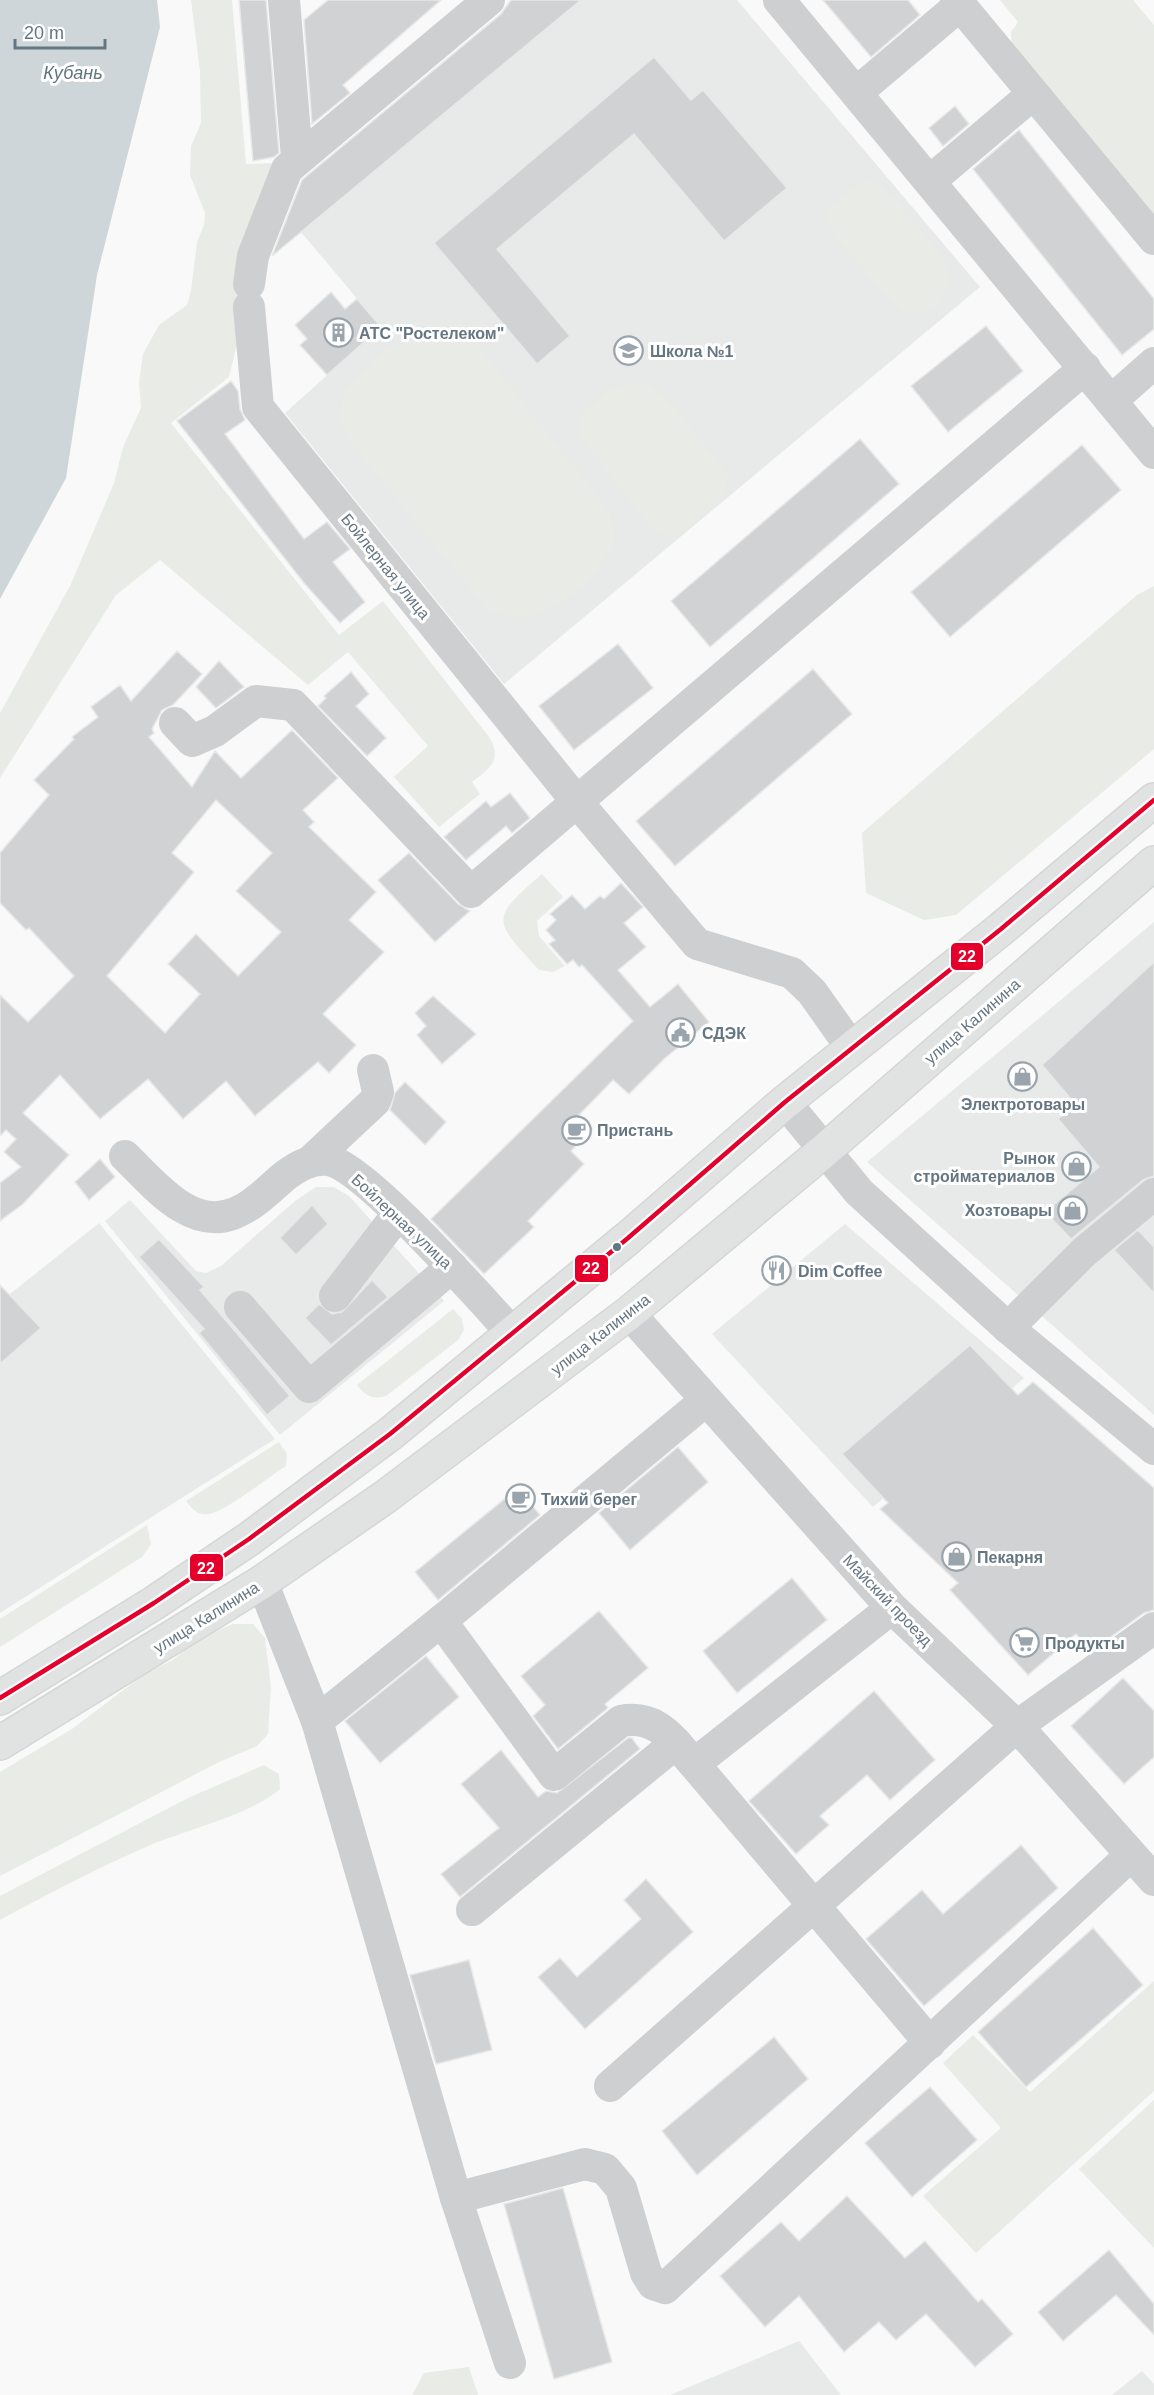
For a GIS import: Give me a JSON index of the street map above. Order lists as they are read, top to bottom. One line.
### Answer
{"streets":{"highway":["улица Калинина"],"street":["Бойлерная улица","Майский проезд"]},"crossings":[["улица Калинина","Майский проезд"]],"water":["Кубань"],"places":{"building":["АТС \"Ростелеком\""],"school or university":["Школа №1"],"public building":["СДЭК"],"shop":["Электротовары","Рынок стройматериалов","Хозтовары","Пекарня"],"cafe":["Пристань","Тихий берег"],"restaurant":["Dim Coffee"],"supermarket":["Продукты"]},"lines":["transit line 22"],"scale_bar":"20 m"}
